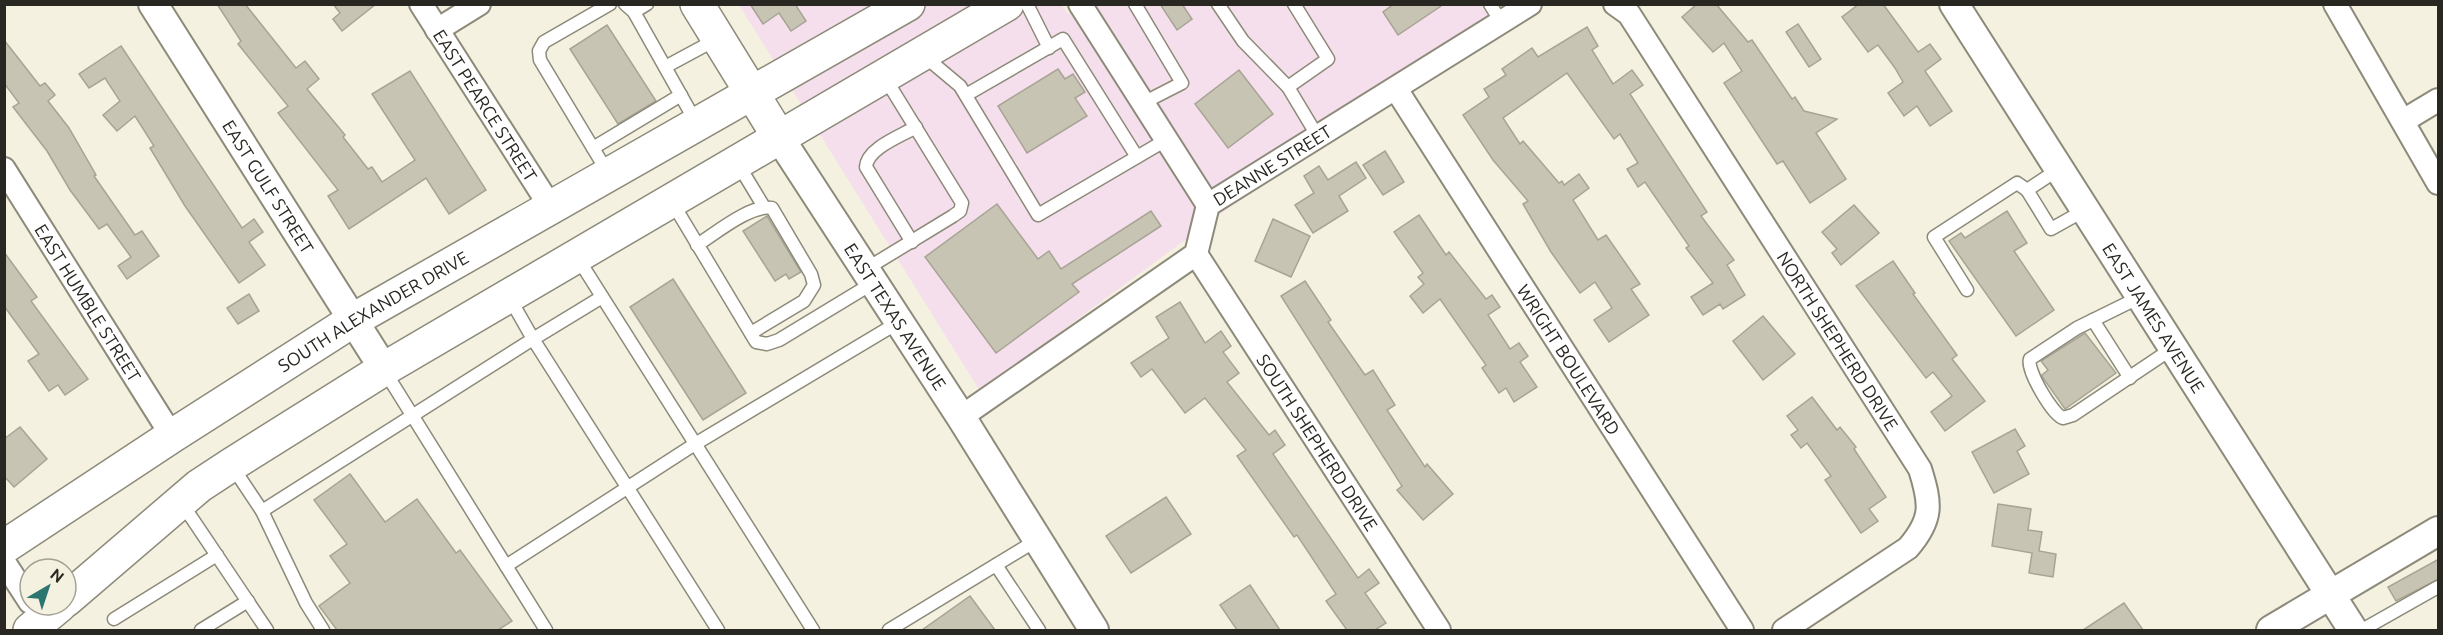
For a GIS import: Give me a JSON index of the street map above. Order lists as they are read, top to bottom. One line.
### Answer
{"streets":{"main road":["SOUTH ALEXANDER DRIVE","EAST TEXAS AVENUE"],"street":["EAST PEARCE STREET","DEANNE STREET","EAST GULF STREET","EAST HUMBLE STREET","EAST JAMES AVENUE","NORTH SHEPHERD DRIVE","WRIGHT BOULEVARD","SOUTH SHEPHERD DRIVE"]},"crossings":[["EAST PEARCE STREET","SOUTH ALEXANDER DRIVE"],["DEANNE STREET","WRIGHT BOULEVARD"],["DEANNE STREET","SOUTH SHEPHERD DRIVE"],["EAST GULF STREET","SOUTH ALEXANDER DRIVE"],["EAST HUMBLE STREET","SOUTH ALEXANDER DRIVE"],["SOUTH ALEXANDER DRIVE","EAST TEXAS AVENUE"]],"north":"top right"}
